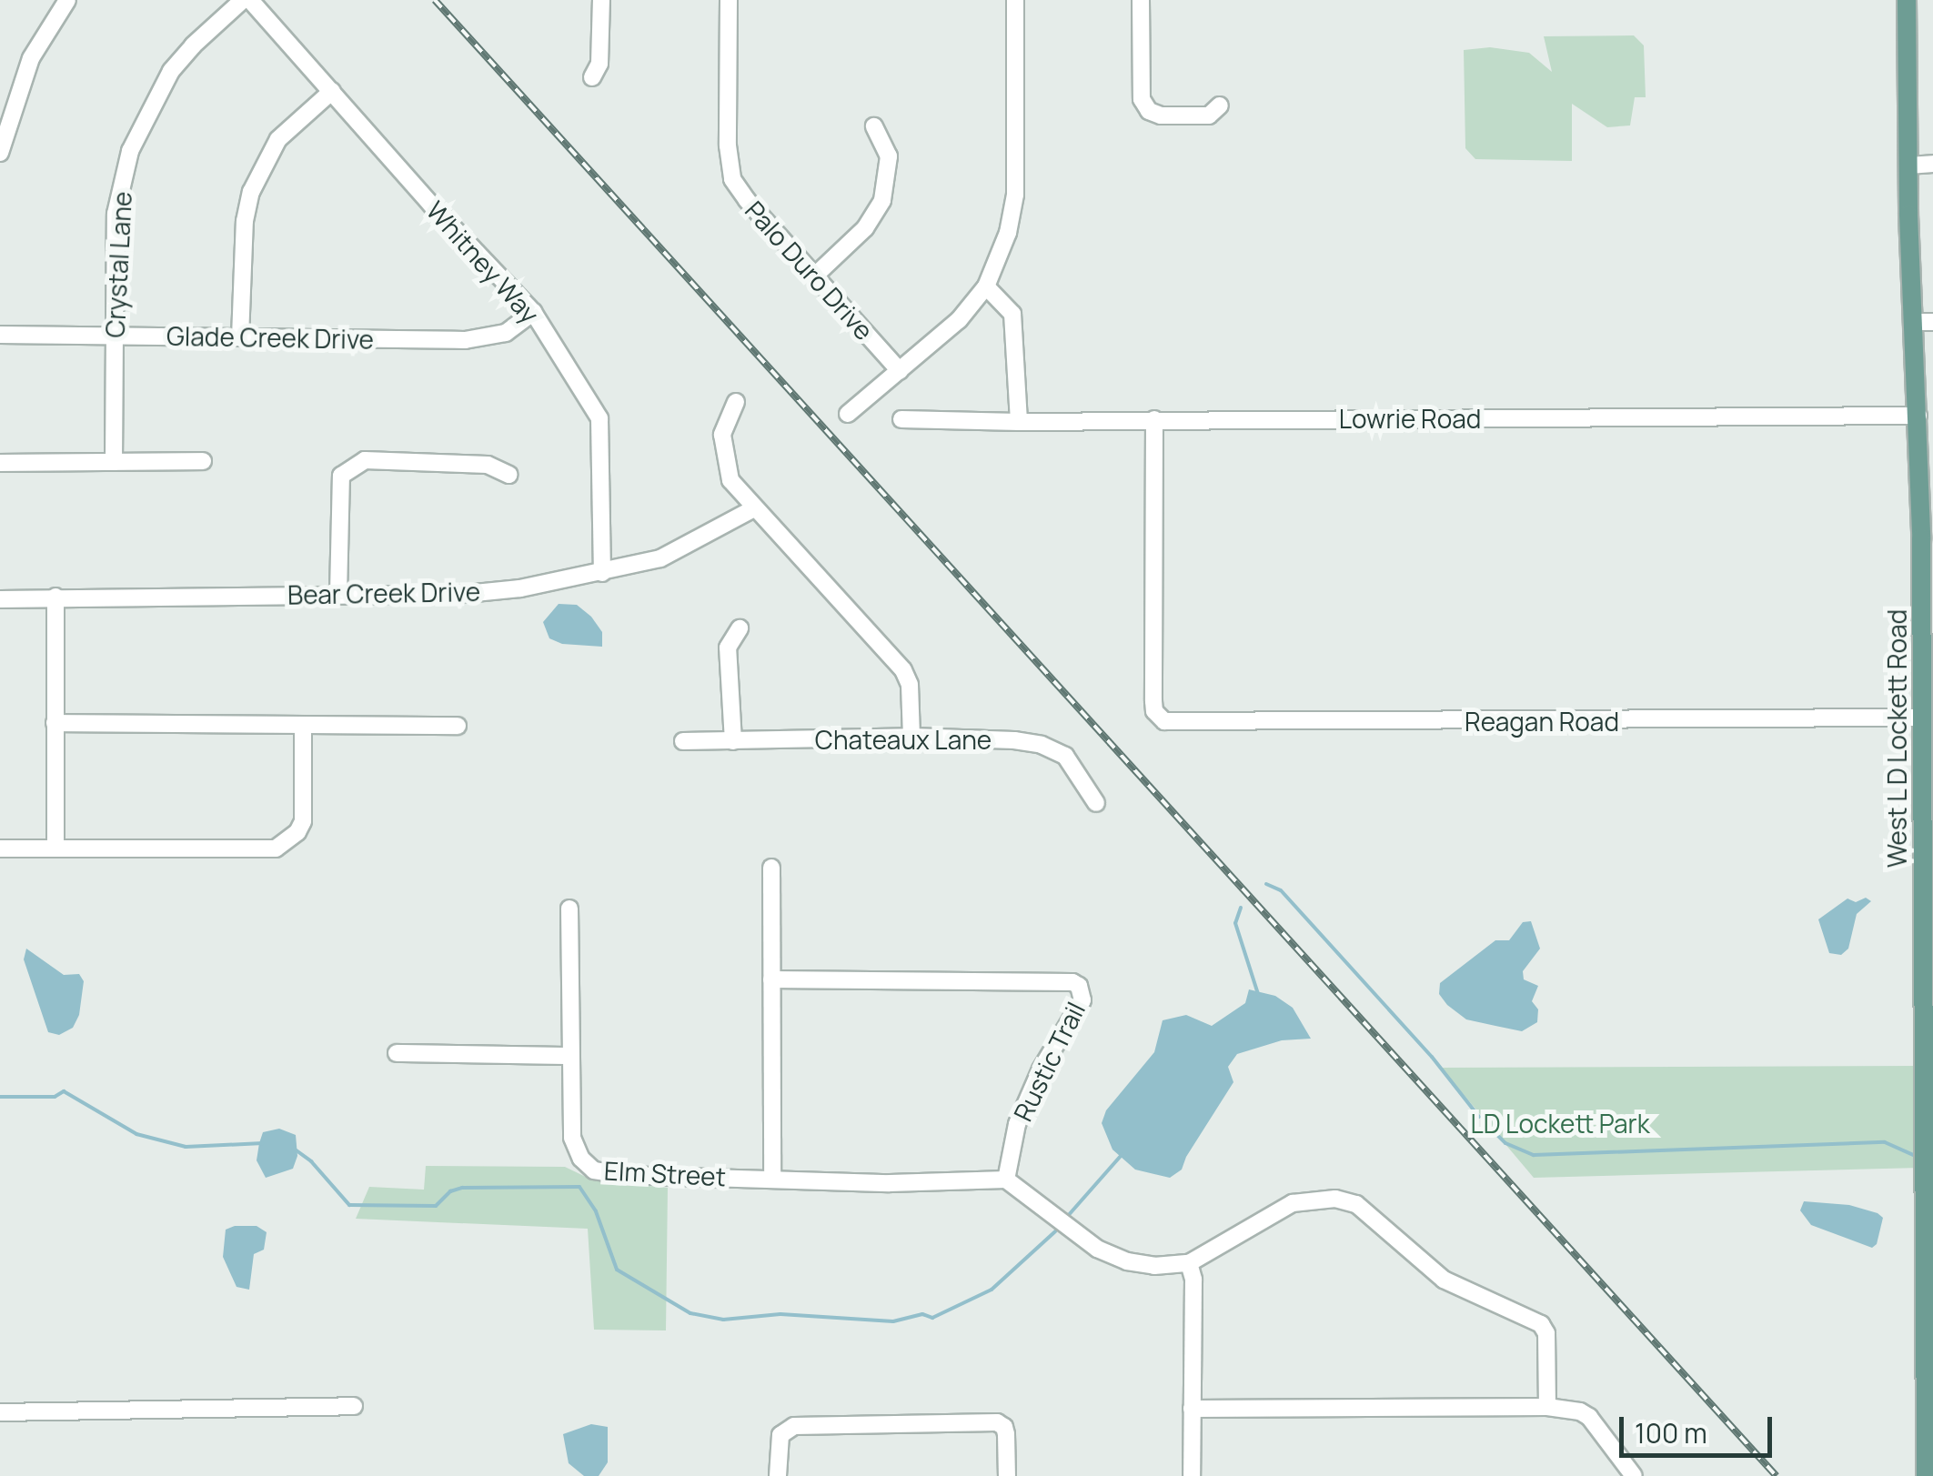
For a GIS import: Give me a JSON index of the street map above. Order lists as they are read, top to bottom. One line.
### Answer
{"streets":{"main road":["West L D Lockett Road"],"street":["Whitney Way","Crystal Lane","Palo Duro Drive","Glade Creek Drive","Lowrie Road","Bear Creek Drive","Reagan Road","Chateaux Lane","Rustic Trail","Elm Street"]},"crossings":[["Whitney Way","Glade Creek Drive"],["Whitney Way","Bear Creek Drive"],["Crystal Lane","Glade Creek Drive"],["Lowrie Road","Reagan Road"],["Lowrie Road","West L D Lockett Road"],["Reagan Road","West L D Lockett Road"],["Rustic Trail","Elm Street"]],"parks":["LD Lockett Park"],"scale_bar":"100 m"}
